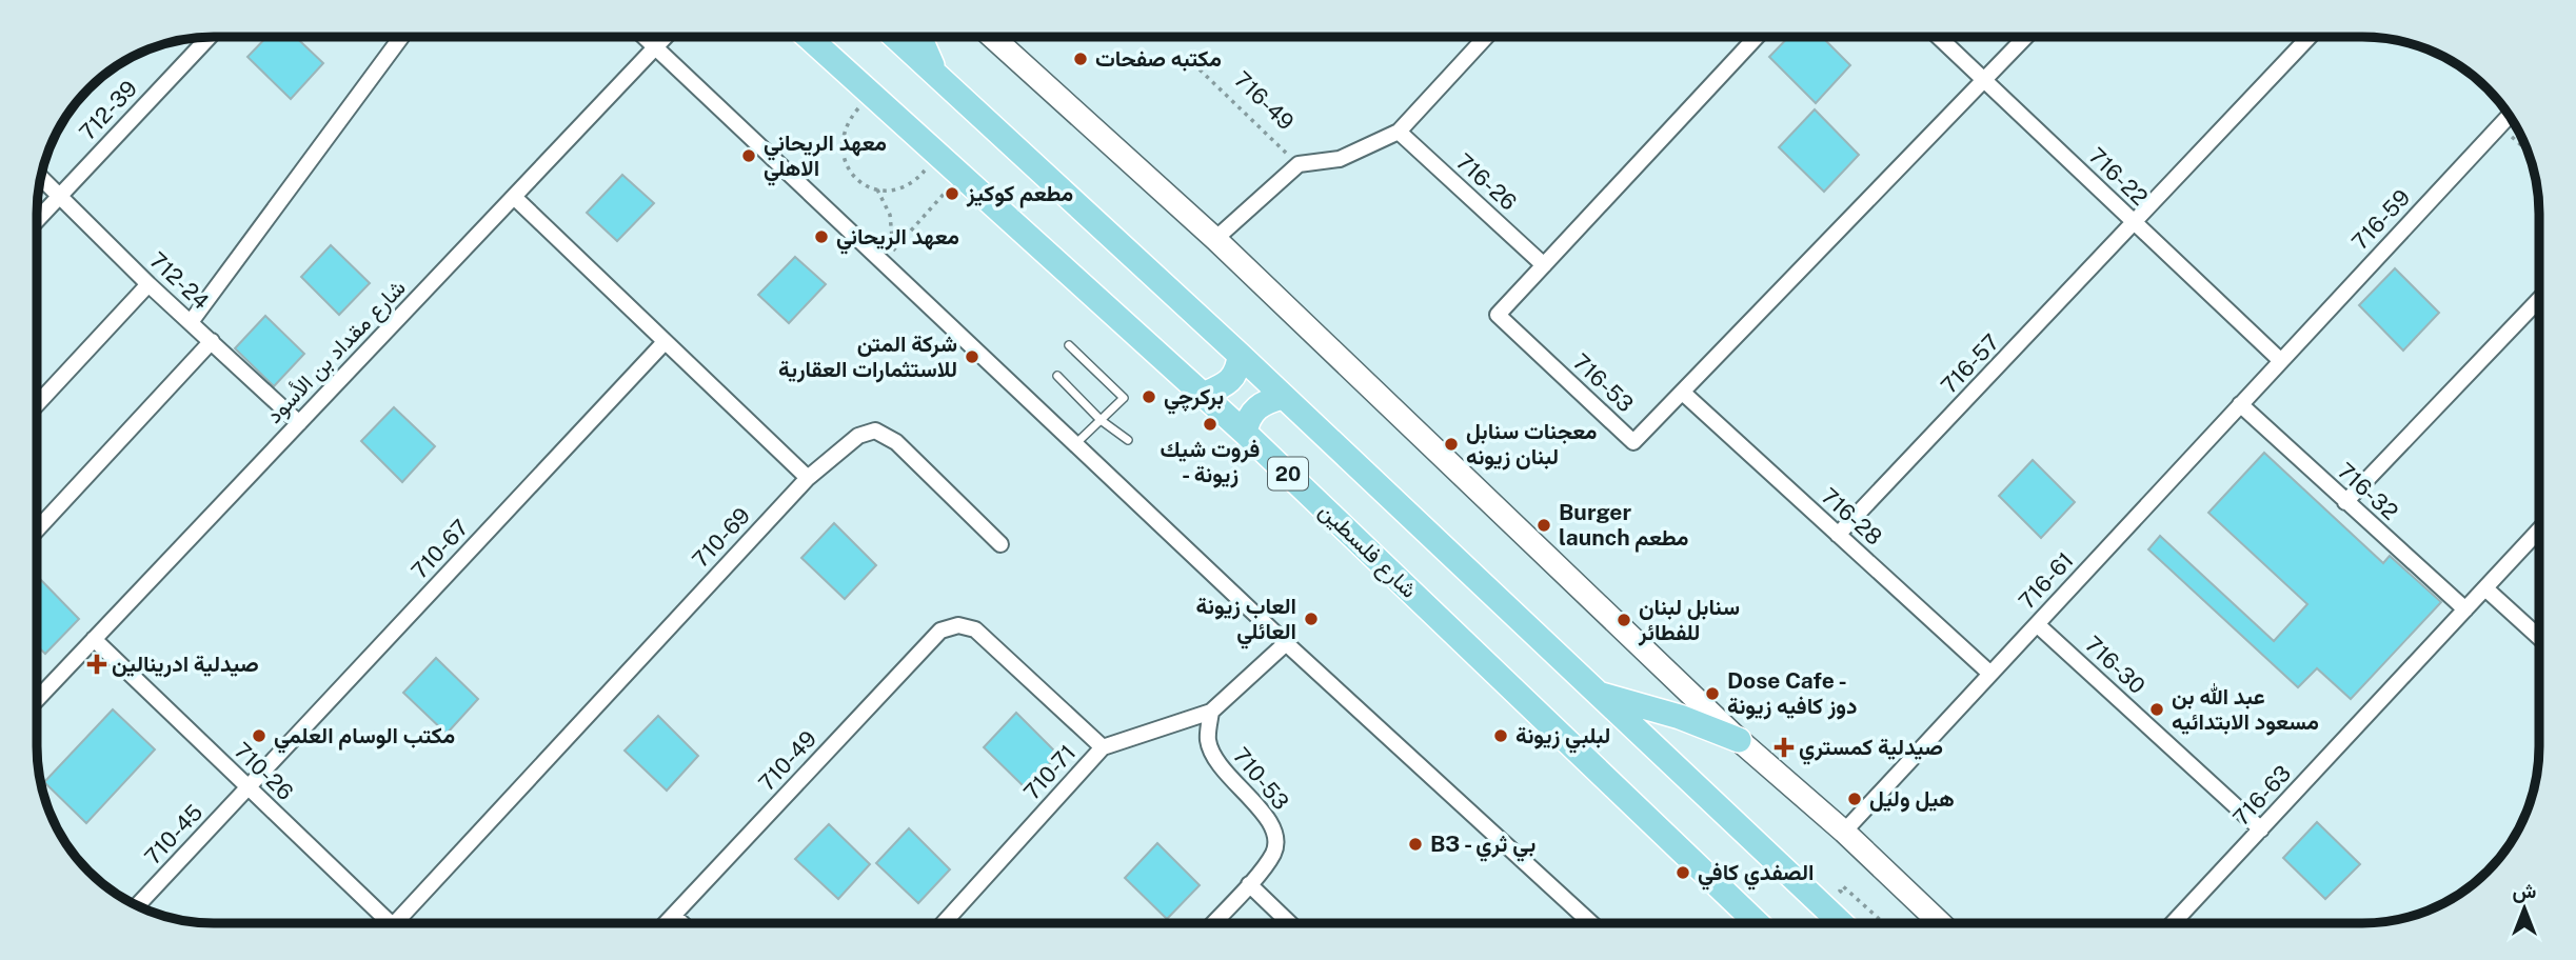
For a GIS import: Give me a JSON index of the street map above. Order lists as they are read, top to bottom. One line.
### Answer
{"streets":{"main road":["20","شارع فلسطين"],"street":["712-39","716-22","716-26","716-59","712-24","شارع مقداد بن الأسود","716-57","716-53","716-32","716-28","710-69","710-67","716-61","716-30","710-49","710-26","710-71","710-53","716-63","710-45"],"path":["716-49"]},"crossings":[["712-39","712-24"],["716-22","716-59"],["716-22","716-57"],["716-22","716-53"],["716-22","716-61"],["716-26","716-53"],["716-59","716-61"],["712-24","شارع مقداد بن الأسود"],["شارع مقداد بن الأسود","710-26"],["716-57","716-28"],["716-53","716-28"],["716-32","716-61"],["716-32","716-63"],["716-28","716-61"],["710-67","710-26"],["710-67","710-45"],["716-61","716-30"],["716-30","716-63"],["710-49","710-71"],["710-26","710-45"]],"places":{"other":["مكتبه صفحات","معهد الريحاني الاهلي","مطعم كوكيز","معهد الريحاني","شركة المتن للاستثمارات العقارية","بركرچي","فروت شيك - زيونة","معجنات سنابل لبنان زيونه","Burger launch مطعم","العاب زيونة العائلي","سنابل لبنان للفطائر","Dose Cafe - دوز كافيه زيونة","عبد الله بن مسعود الابتدائيه","مكتب الوسام العلمي","لبلبي زيونة","هيل وليل","B3 - بي ثري","الصفدي كافي"],"health":["صيدلية ادرينالين","صيدلية كمستري"]},"north":"top"}
